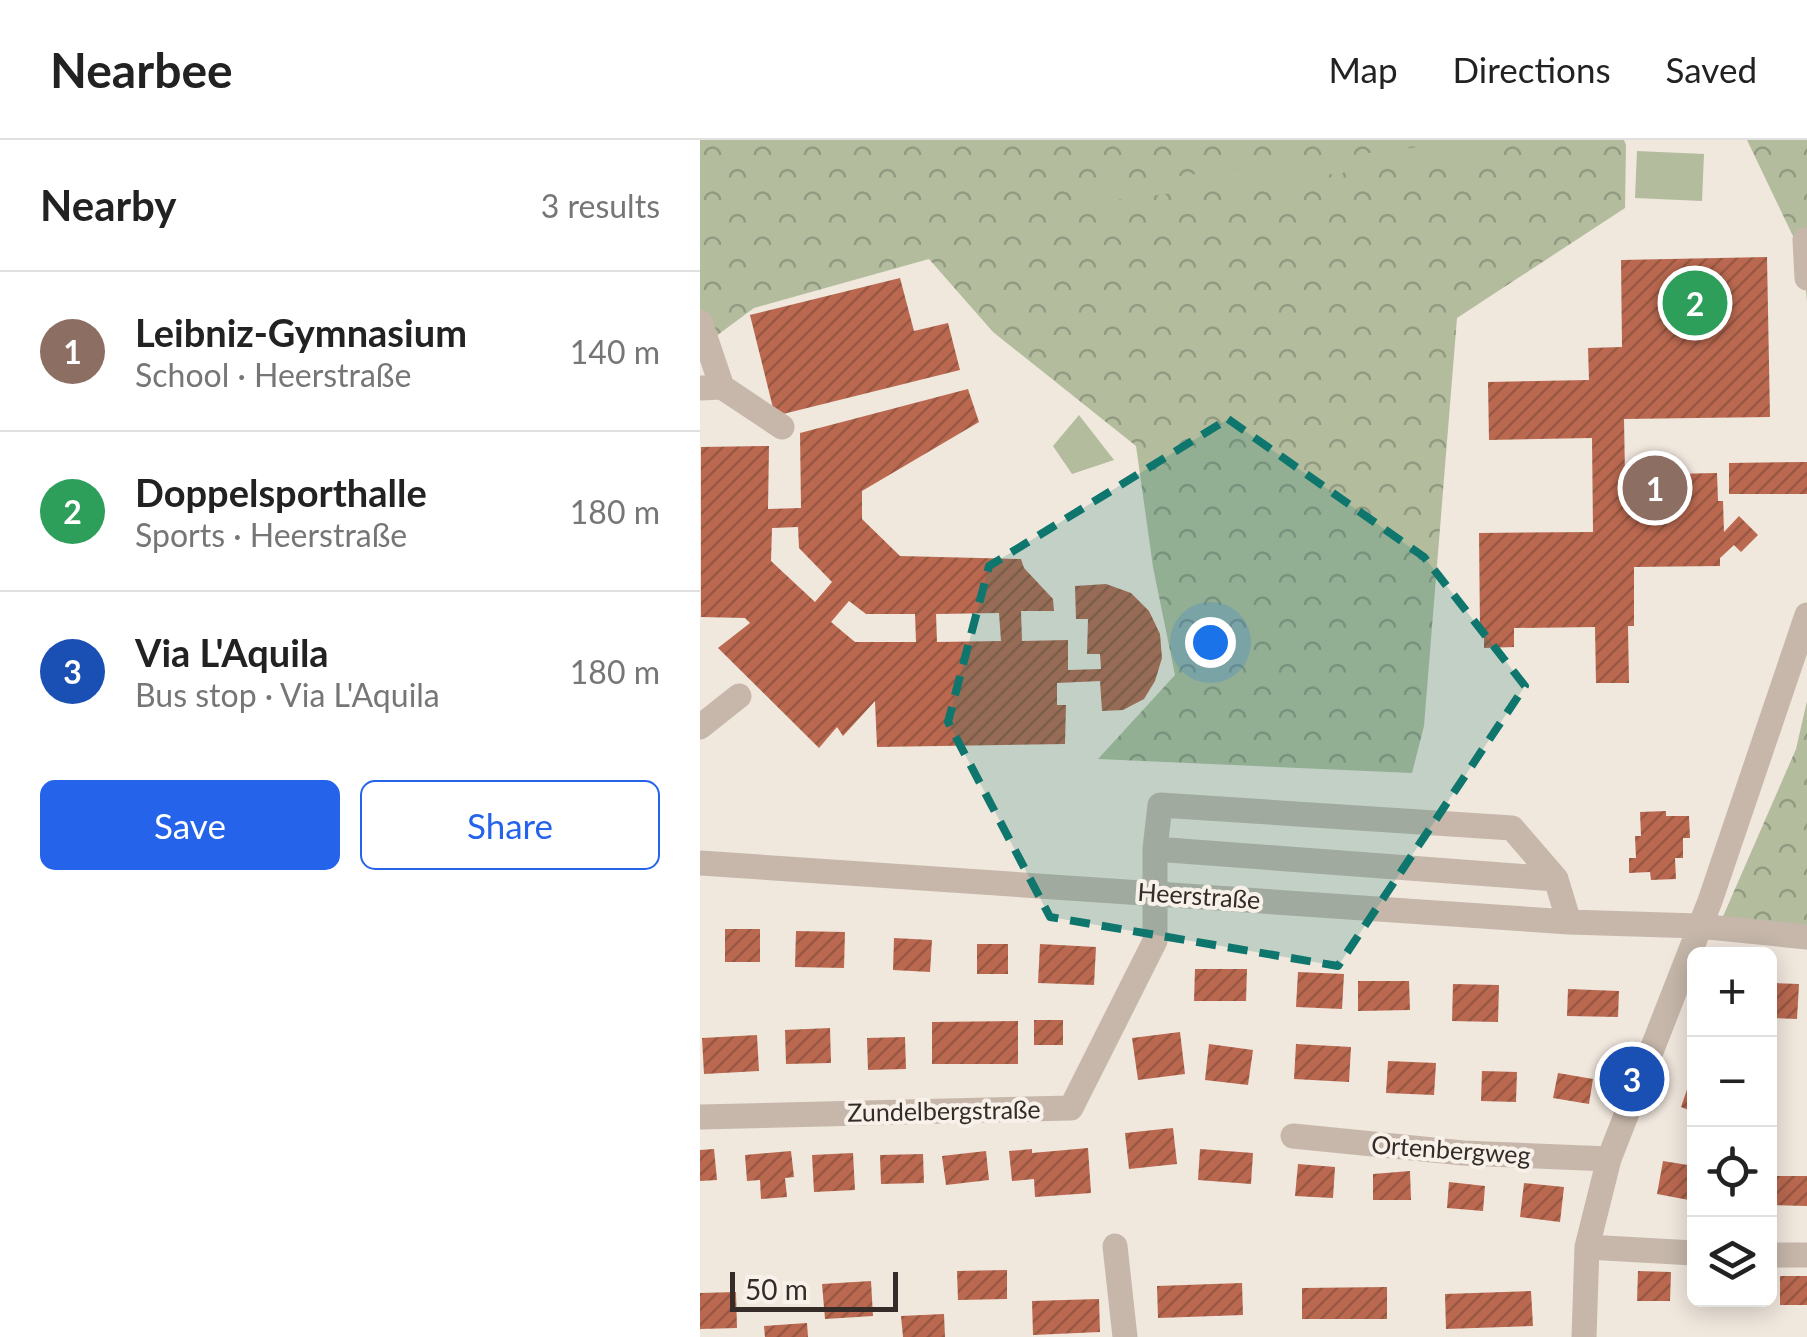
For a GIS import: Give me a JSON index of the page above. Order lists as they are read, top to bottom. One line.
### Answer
{"streets":{"street":["Heerstraße","Zundelbergstraße","Ortenbergweg"]},"crossings":[["Heerstraße","Zundelbergstraße"]],"scale_bar":"50 m","page":{"header":"Nearbee","nav":["Map","Directions","Saved"],"heading":["Nearby","3 results"],"pins":["2","1","3"],"list":[{"mark":"1","name":"Leibniz-Gymnasium","note":"School · Heerstraße","value":"140 m"},{"mark":"2","name":"Doppelsporthalle","note":"Sports · Heerstraße","value":"180 m"},{"mark":"3","name":"Via L'Aquila","note":"Bus stop · Via L'Aquila","value":"180 m"}],"buttons":["Save","Share"],"map_buttons":["+","−"],"scale":"50 m"}}
